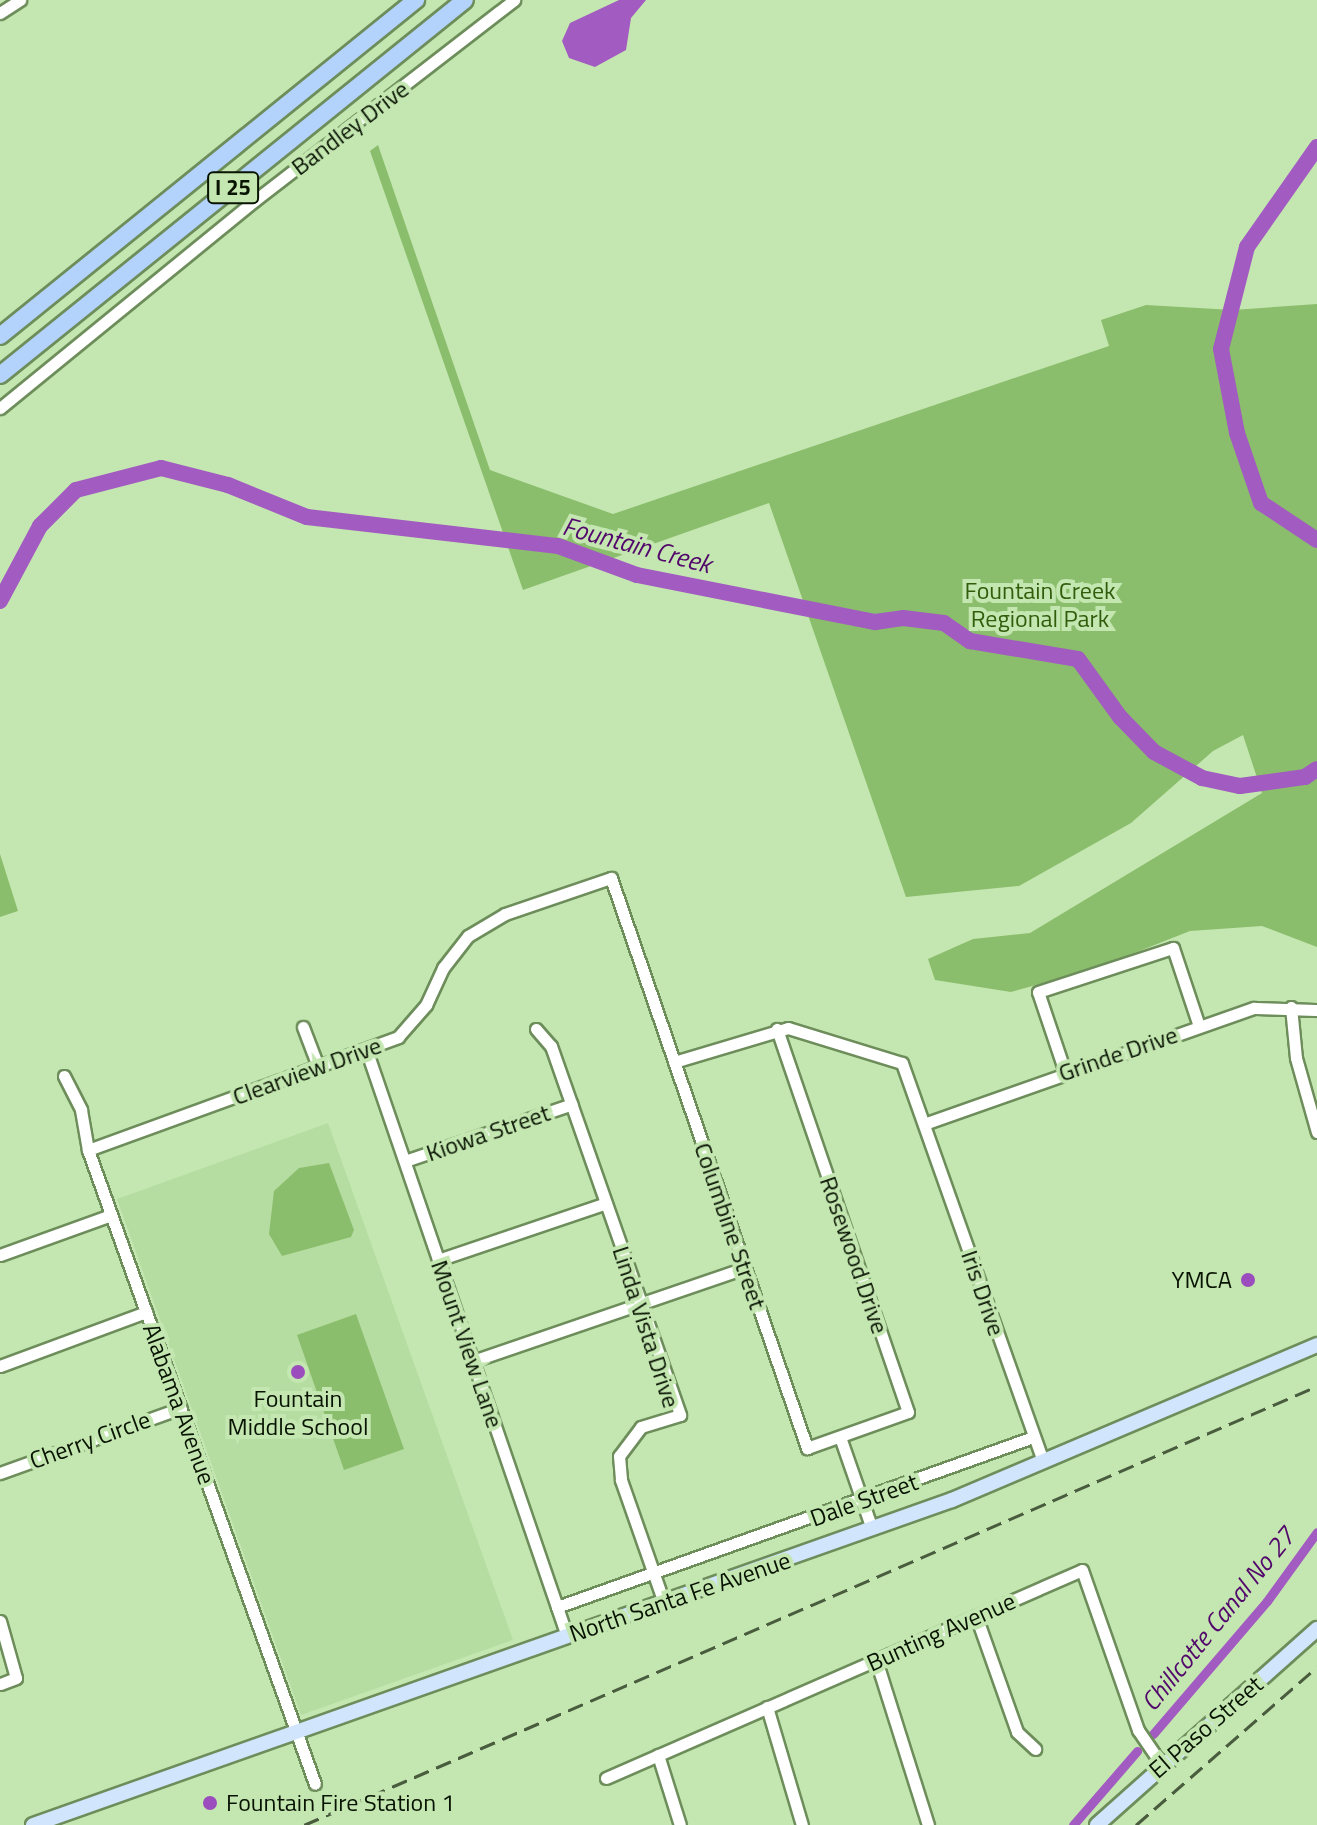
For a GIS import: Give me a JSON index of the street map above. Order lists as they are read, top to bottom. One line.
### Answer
{"streets":{"highway":["I 25"],"main road":["North Santa Fe Avenue","El Paso Street"],"street":["Bandley Drive","Grinde Drive","Clearview Drive","Kiowa Street","Columbine Street","Rosewood Drive","Iris Drive","Linda Vista Drive","Mount View Lane","Alabama Avenue","Cherry Circle","Dale Street","Bunting Avenue"]},"crossings":[["Grinde Drive","Iris Drive"],["Clearview Drive","Columbine Street"],["Clearview Drive","Mount View Lane"],["Clearview Drive","Alabama Avenue"],["Kiowa Street","Linda Vista Drive"],["Kiowa Street","Mount View Lane"],["Columbine Street","Rosewood Drive"],["Iris Drive","Dale Street"],["Iris Drive","North Santa Fe Avenue"],["Linda Vista Drive","Dale Street"],["Linda Vista Drive","North Santa Fe Avenue"],["Mount View Lane","Dale Street"],["Mount View Lane","North Santa Fe Avenue"],["Alabama Avenue","Cherry Circle"],["Alabama Avenue","North Santa Fe Avenue"],["Bunting Avenue","El Paso Street"]],"water":["Fountain Creek","Chillcotte Canal No 27"],"parks":["Fountain Creek Regional Park"],"places":["YMCA","Fountain Middle School","Fountain Fire Station 1"]}
